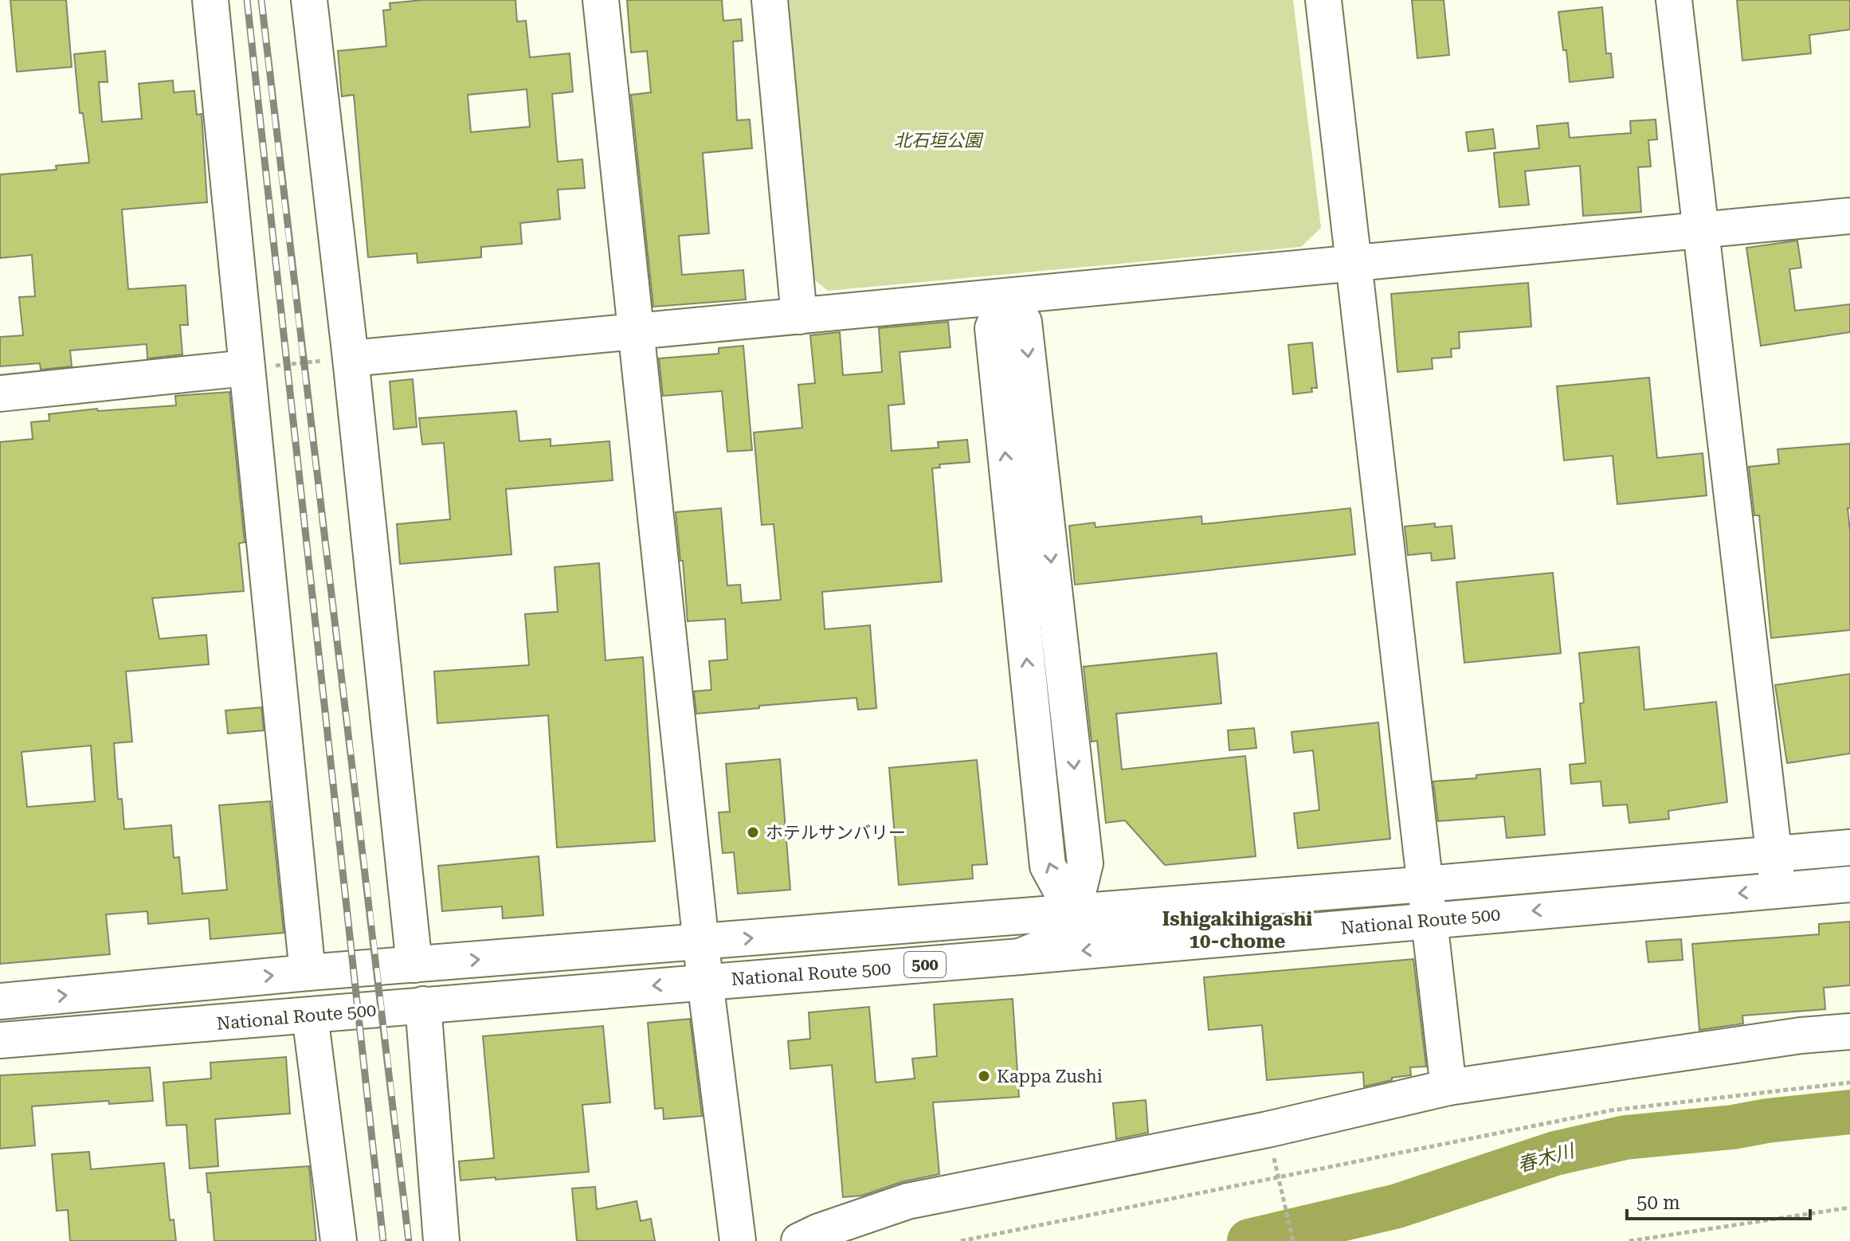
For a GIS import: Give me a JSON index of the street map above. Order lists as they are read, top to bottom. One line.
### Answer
{"streets":{"main road":["National Route 500","500"]},"districts":["Ishigakihigashi 10-chome"],"water":["春木川"],"parks":["北石垣公園"],"places":["ホテルサンバリー","Kappa Zushi"],"scale_bar":"50 m"}
